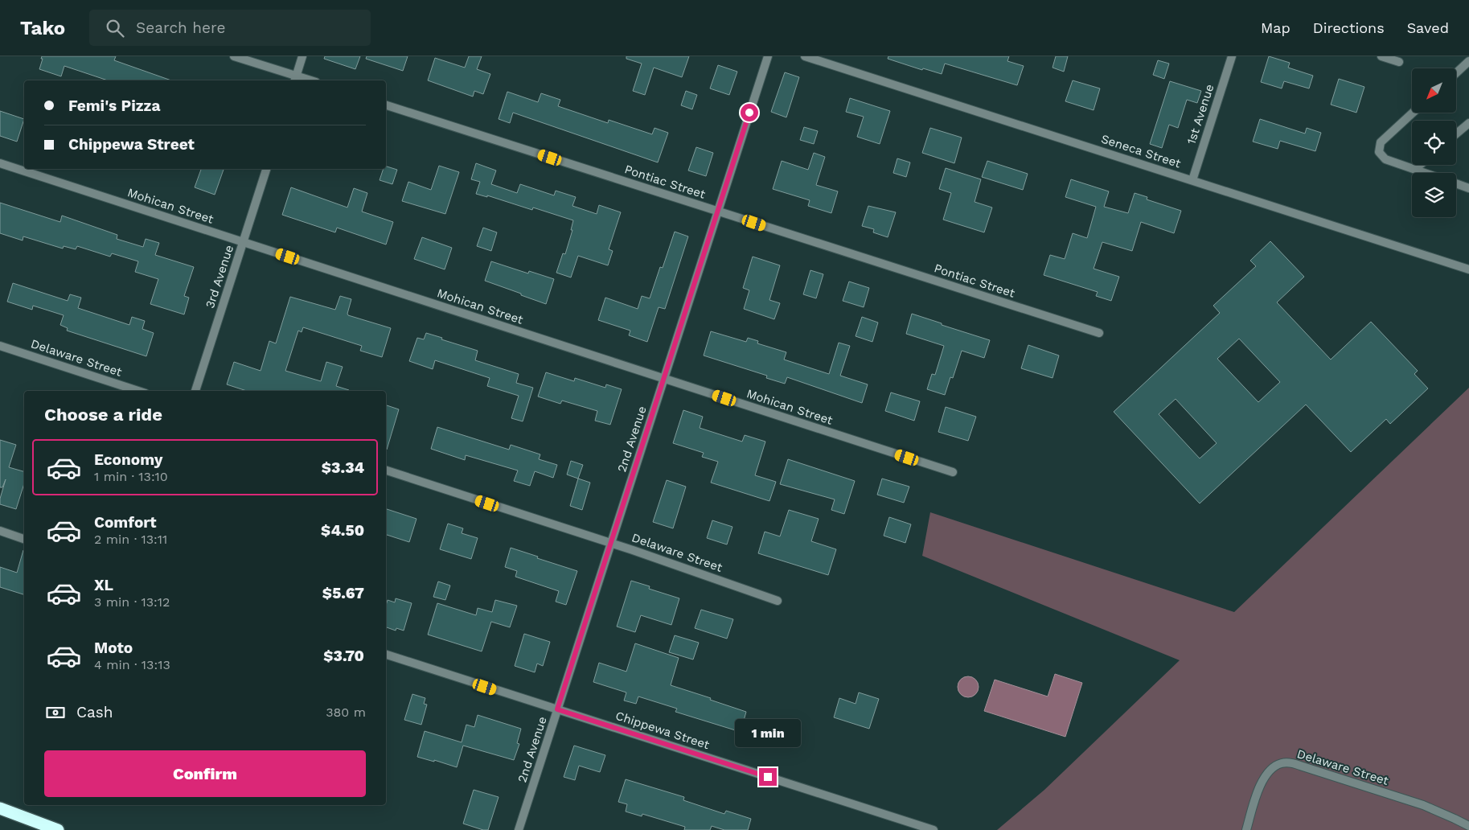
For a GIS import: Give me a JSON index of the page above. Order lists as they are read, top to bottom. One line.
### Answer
{"streets":{"street":["1st Avenue","Seneca Street","Pontiac Street","Mohican Street","3rd Avenue","Delaware Street","2nd Avenue","Chippewa Street"]},"crossings":[["1st Avenue","Seneca Street"],["Pontiac Street","2nd Avenue"],["Mohican Street","3rd Avenue"],["Mohican Street","2nd Avenue"],["Delaware Street","2nd Avenue"],["2nd Avenue","Chippewa Street"]],"north":"bottom left","page":{"header":"Tako","search":"Search here","nav":["Map","Directions","Saved"],"banner":["Femi's Pizza","Chippewa Street"],"heading":"Choose a ride","list":[{"name":"Economy","note":"1 min · 13:10","value":"$3.34"},{"name":"Comfort","note":"2 min · 13:11","value":"$4.50"},{"name":"XL","note":"3 min · 13:12","value":"$5.67"},{"name":"Moto","note":"4 min · 13:13","value":"$3.70"}],"pay":["Cash","380 m"],"bubble":"1 min","buttons":"Confirm"}}
